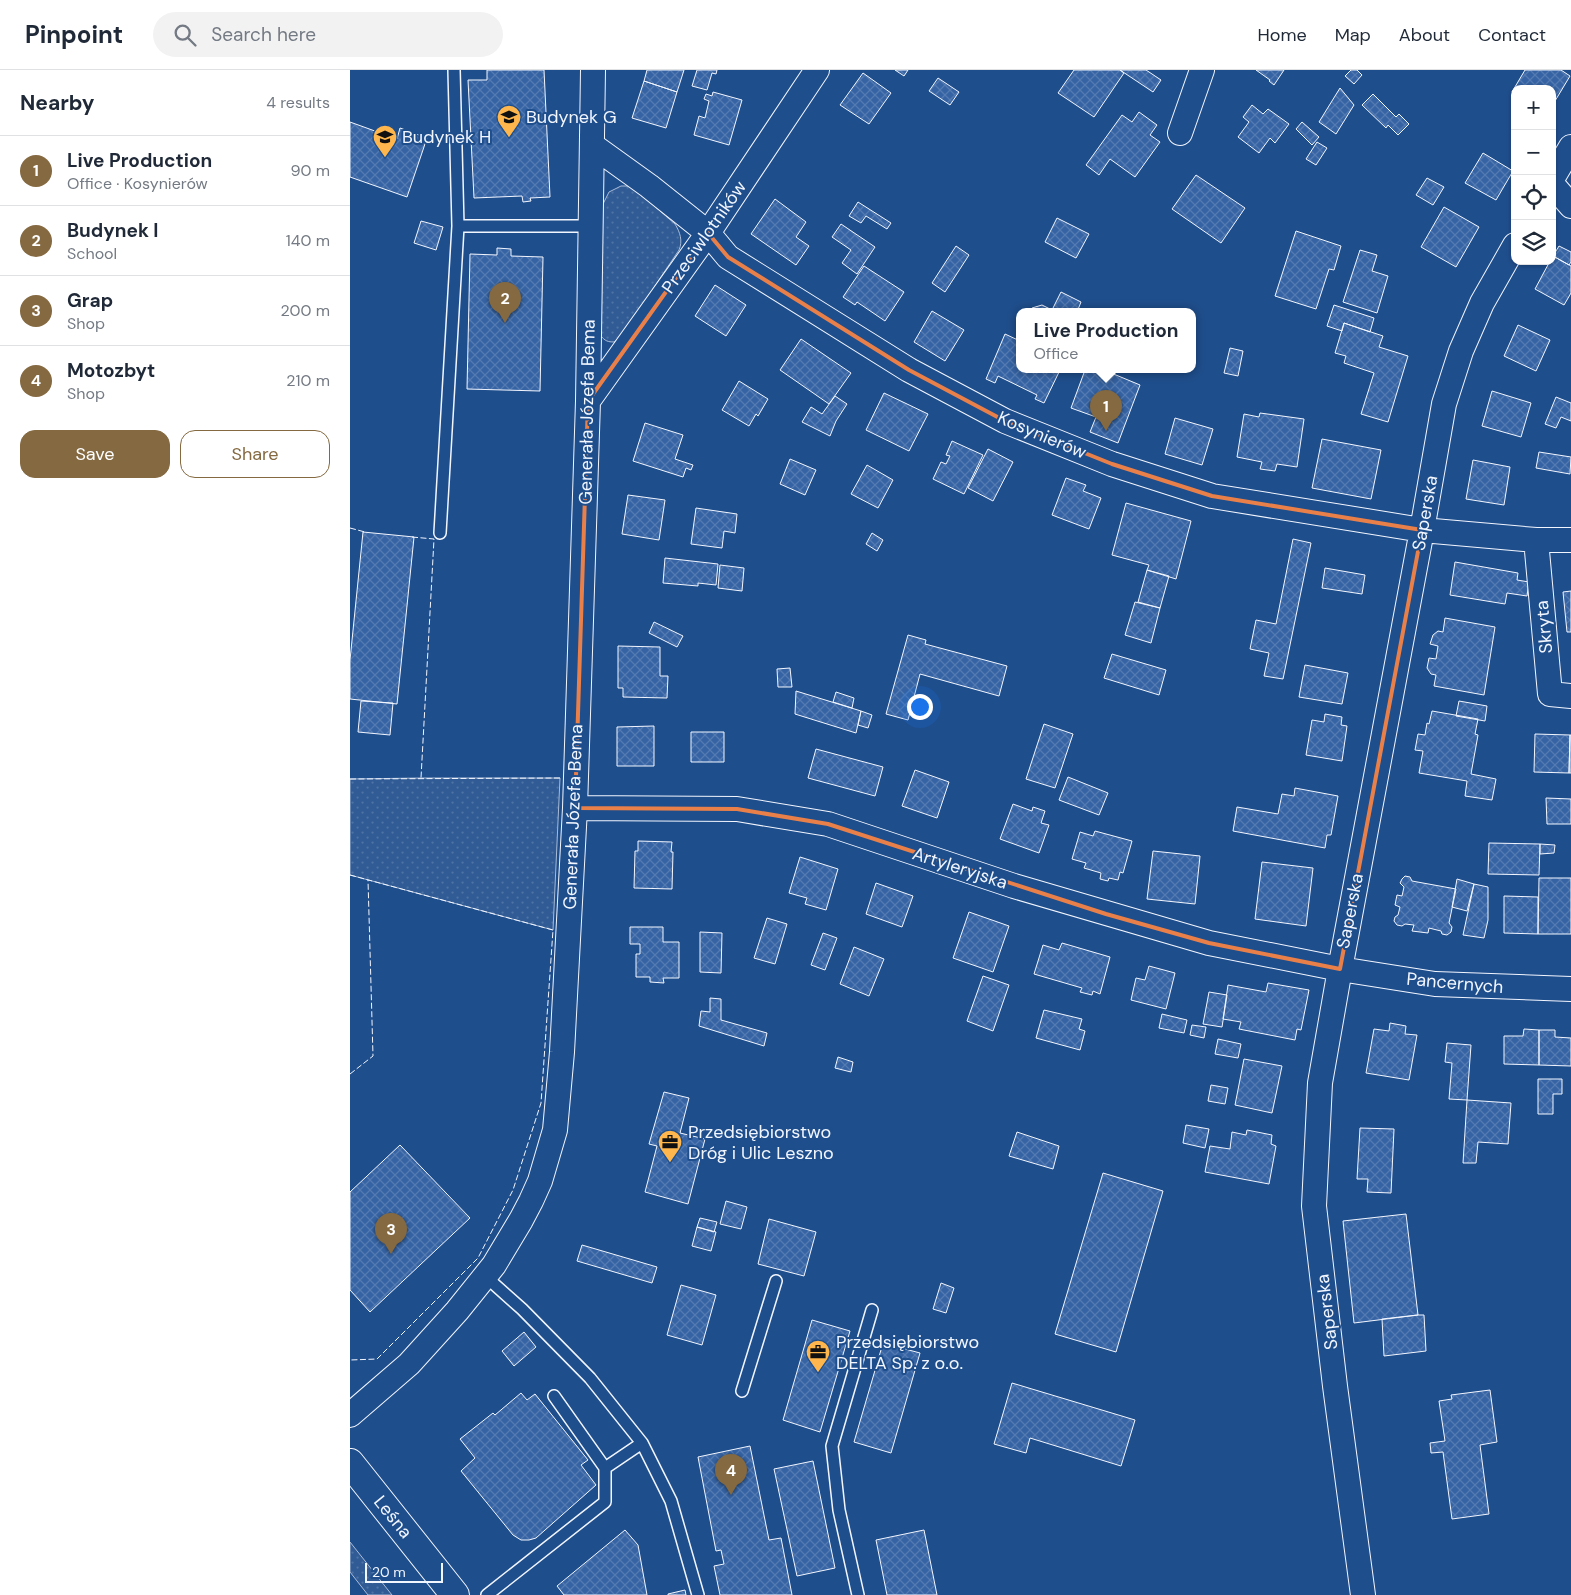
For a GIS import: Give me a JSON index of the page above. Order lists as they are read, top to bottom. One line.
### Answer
{"streets":{"street":["Przeciwlotników","Generała Józefa Bema","Kosynierów","Saperska","Skryta","Artyleryjska","Pancernych","Leśna"]},"crossings":[["Przeciwlotników","Generała Józefa Bema"],["Przeciwlotników","Kosynierów"],["Generała Józefa Bema","Artyleryjska"],["Kosynierów","Saperska"],["Saperska","Artyleryjska"],["Saperska","Pancernych"],["Artyleryjska","Pancernych"]],"places":{"school or university":["Budynek G","Budynek H"],"office":["Przedsiębiorstwo Dróg i Ulic Leszno","Przedsiębiorstwo DELTA Sp. z o.o."]},"scale_bar":"20 m","page":{"header":"Pinpoint","search":"Search here","nav":["Home","Map","About","Contact"],"heading":["Nearby","4 results"],"map_buttons":["+","−"],"list":[{"mark":"1","name":"Live Production","note":"Office · Kosynierów","value":"90 m"},{"mark":"2","name":"Budynek I","note":"School","value":"140 m"},{"mark":"3","name":"Grap","note":"Shop","value":"200 m"},{"mark":"4","name":"Motozbyt","note":"Shop","value":"210 m"}],"pins":["2","1","3","4"],"popup":["Live Production","Office"],"buttons":["Save","Share"],"scale":"20 m"}}
